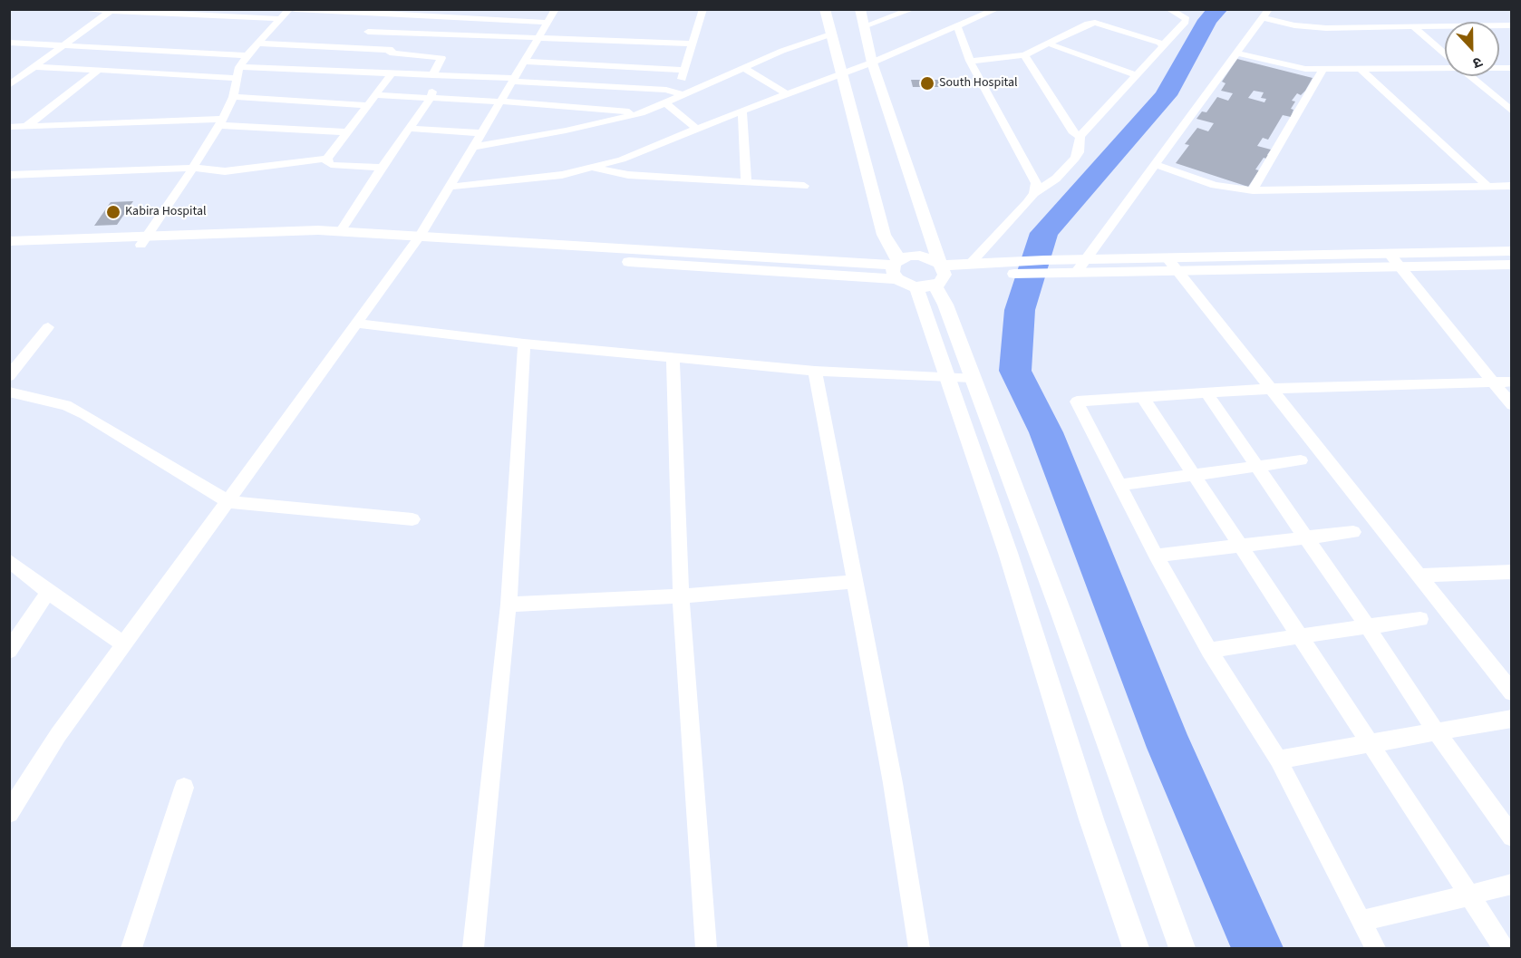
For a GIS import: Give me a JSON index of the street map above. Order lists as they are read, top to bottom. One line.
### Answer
{"places":["South Hospital","Kabira Hospital"],"north":"bottom"}
